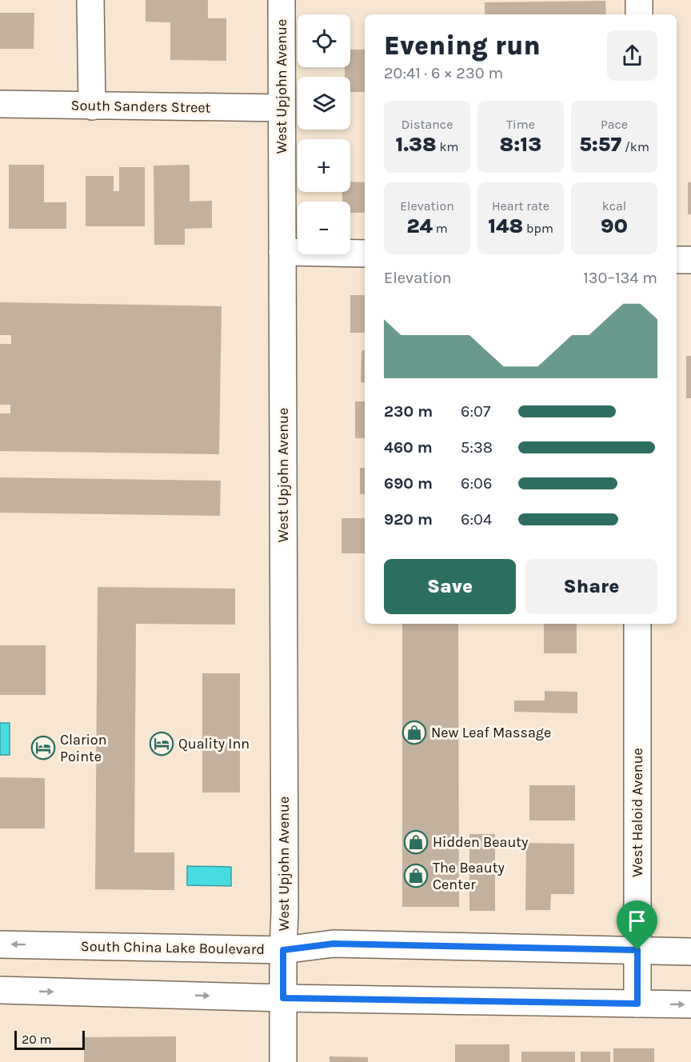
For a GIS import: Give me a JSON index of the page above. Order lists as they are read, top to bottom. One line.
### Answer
{"streets":{"main road":["West Upjohn Avenue","South Sanders Street","West Haloid Avenue","South China Lake Boulevard"]},"crossings":[["West Upjohn Avenue","South Sanders Street"],["West Upjohn Avenue","South China Lake Boulevard"],["West Haloid Avenue","South China Lake Boulevard"]],"places":{"shop":["New Leaf Massage","Hidden Beauty","The Beauty Center"],"hotel":["Quality Inn","Clarion Pointe"]},"scale_bar":"20 m","page":{"map_buttons":["+","−"],"heading":["Evening run","20:41 · 6 × 230 m"],"stats":[["Distance","1.38 km"],["Time","8:13"],["Pace","5:57 /km"],["Elevation","24 m"],["Heart rate","148 bpm"],["kcal","90"]],"chart":["Elevation","130–134 m"],"list":[{"name":"230 m","note":"6:07"},{"name":"460 m","note":"5:38"},{"name":"690 m","note":"6:06"},{"name":"920 m","note":"6:04"}],"buttons":["Save","Share"],"scale":"20 m"}}
